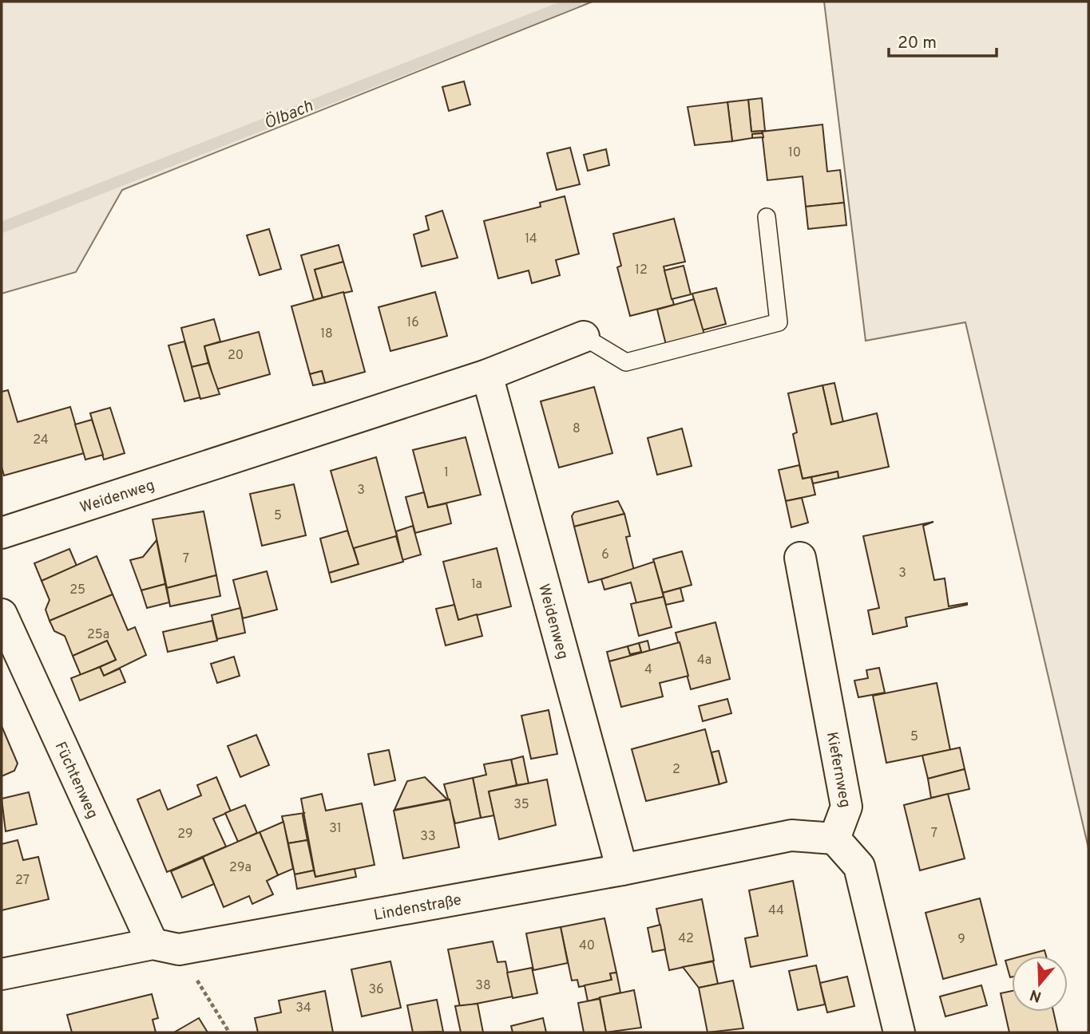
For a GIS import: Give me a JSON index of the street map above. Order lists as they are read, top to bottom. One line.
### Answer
{"streets":{"street":["Weidenweg","Kiefernweg","Füchtenweg","Lindenstraße"]},"crossings":[["Weidenweg","Lindenstraße"],["Kiefernweg","Lindenstraße"],["Füchtenweg","Lindenstraße"]],"water":["Ölbach"],"house_numbers":["10","14","12","16","18","20","8","24","1","3","5","6","7","3","1a","25","25a","4a","4","5","2","35","31","7","29","33","29a","27","44","42","9","40","38","36","34"],"scale_bar":"20 m","north":"bottom"}
